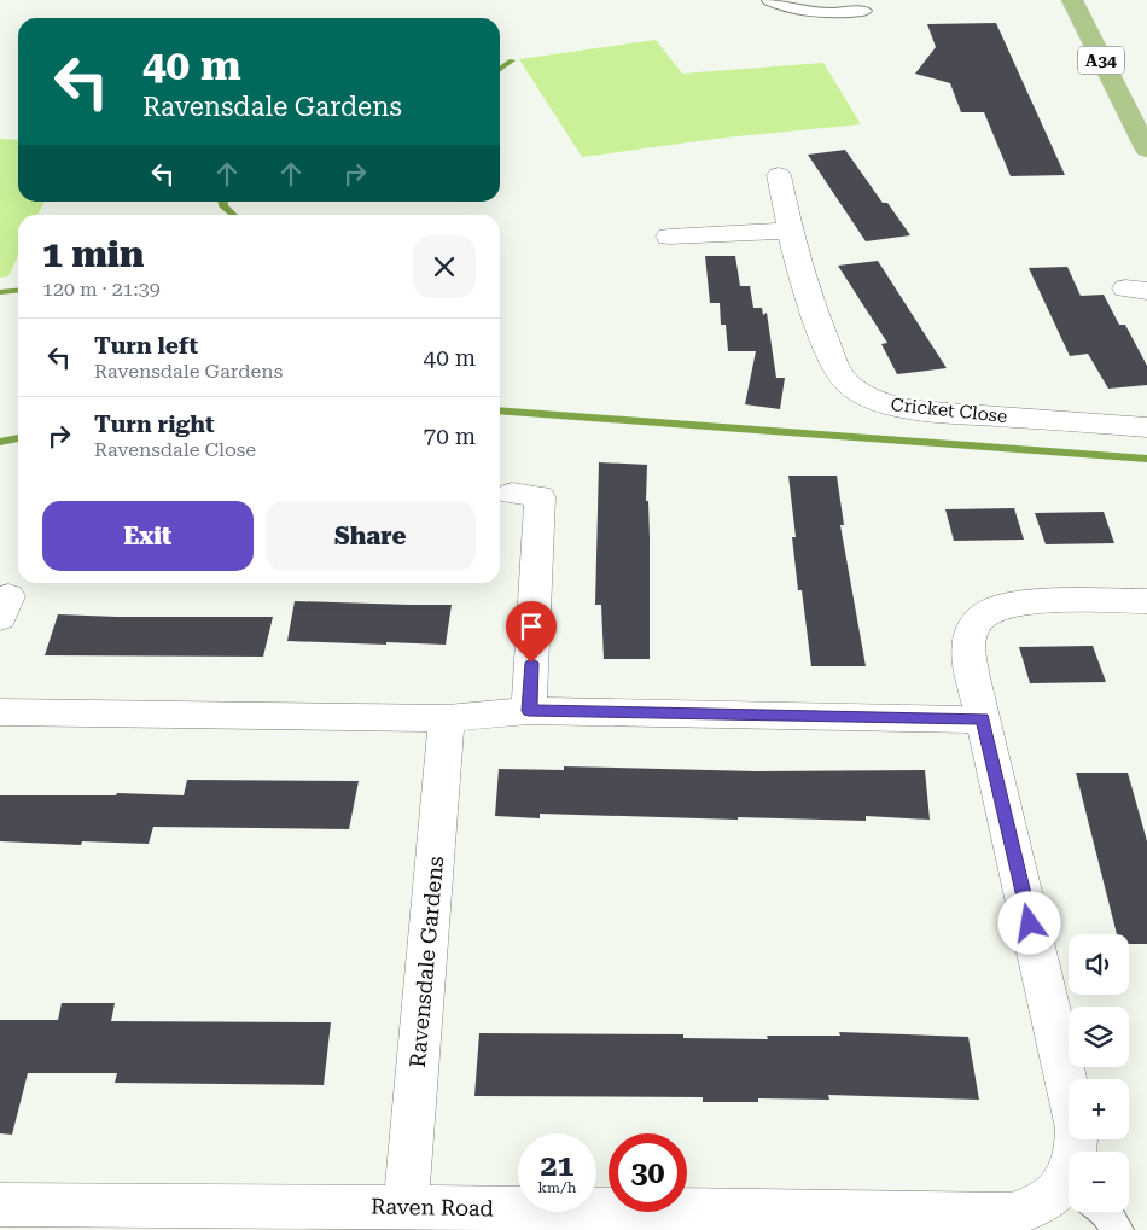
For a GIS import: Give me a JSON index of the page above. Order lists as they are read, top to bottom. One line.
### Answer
{"streets":{"highway":["A34"],"street":["Cricket Close","Ravensdale Gardens","Raven Road"]},"crossings":[["Ravensdale Gardens","Raven Road"]],"page":{"turn":["40 m","Ravensdale Gardens"],"heading":["1 min","120 m · 21:39"],"list":[{"name":"Turn left","note":"Ravensdale Gardens","value":"40 m"},{"name":"Turn right","note":"Ravensdale Close","value":"70 m"}],"buttons":["Exit","Share"],"map_buttons":["+","−"],"speed":"21 km/h","limit":"30"}}
